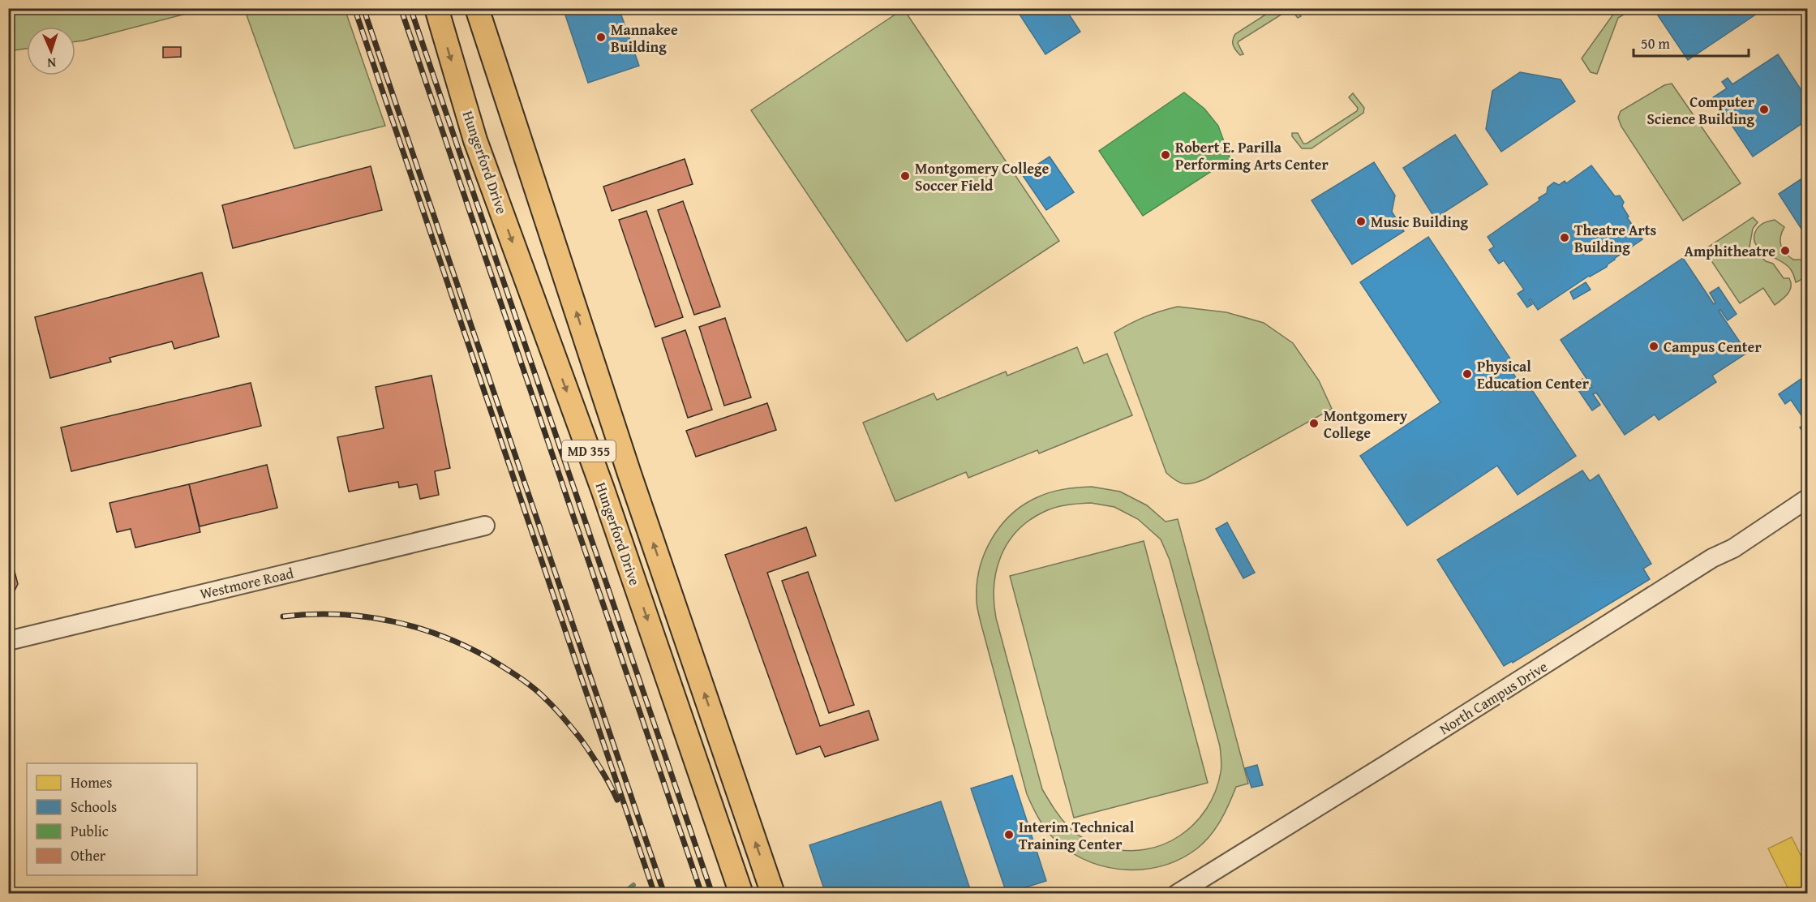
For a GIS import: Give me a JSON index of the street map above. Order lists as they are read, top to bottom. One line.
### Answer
{"streets":{"main road":["Hungerford Drive","MD 355"],"street":["Westmore Road","North Campus Drive"]},"places":["Mannakee Building","Computer Science Building","Robert E. Parilla Performing Arts Center","Montgomery College Soccer Field","Music Building","Theatre Arts Building","Amphitheatre","Campus Center","Physical Education Center","Montgomery College","Interim Technical Training Center"],"legend":["Homes","Schools","Public","Other"],"scale_bar":"50 m","north":"bottom"}
